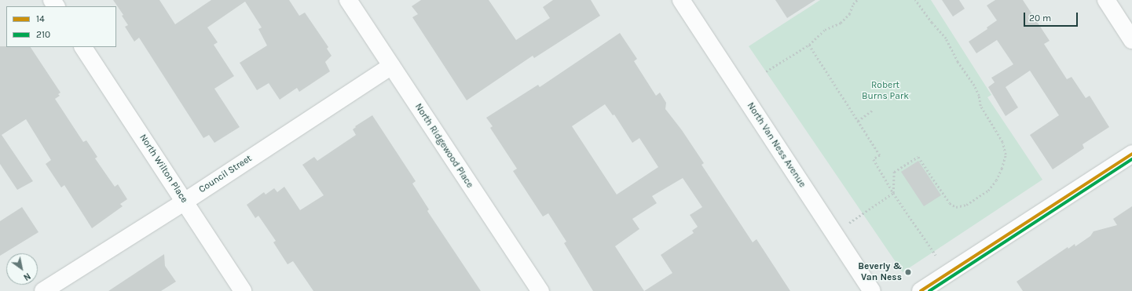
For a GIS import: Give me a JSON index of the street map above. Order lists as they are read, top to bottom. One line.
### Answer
{"streets":{"street":["North Van Ness Avenue","North Ridgewood Place","North Wilton Place","Council Street"]},"crossings":[["North Ridgewood Place","Council Street"],["North Wilton Place","Council Street"]],"parks":["Robert Burns Park"],"places":["Beverly & Van Ness"],"lines":["transit line 14","transit line 210"],"legend":["14","210"],"scale_bar":"20 m","north":"bottom right"}
